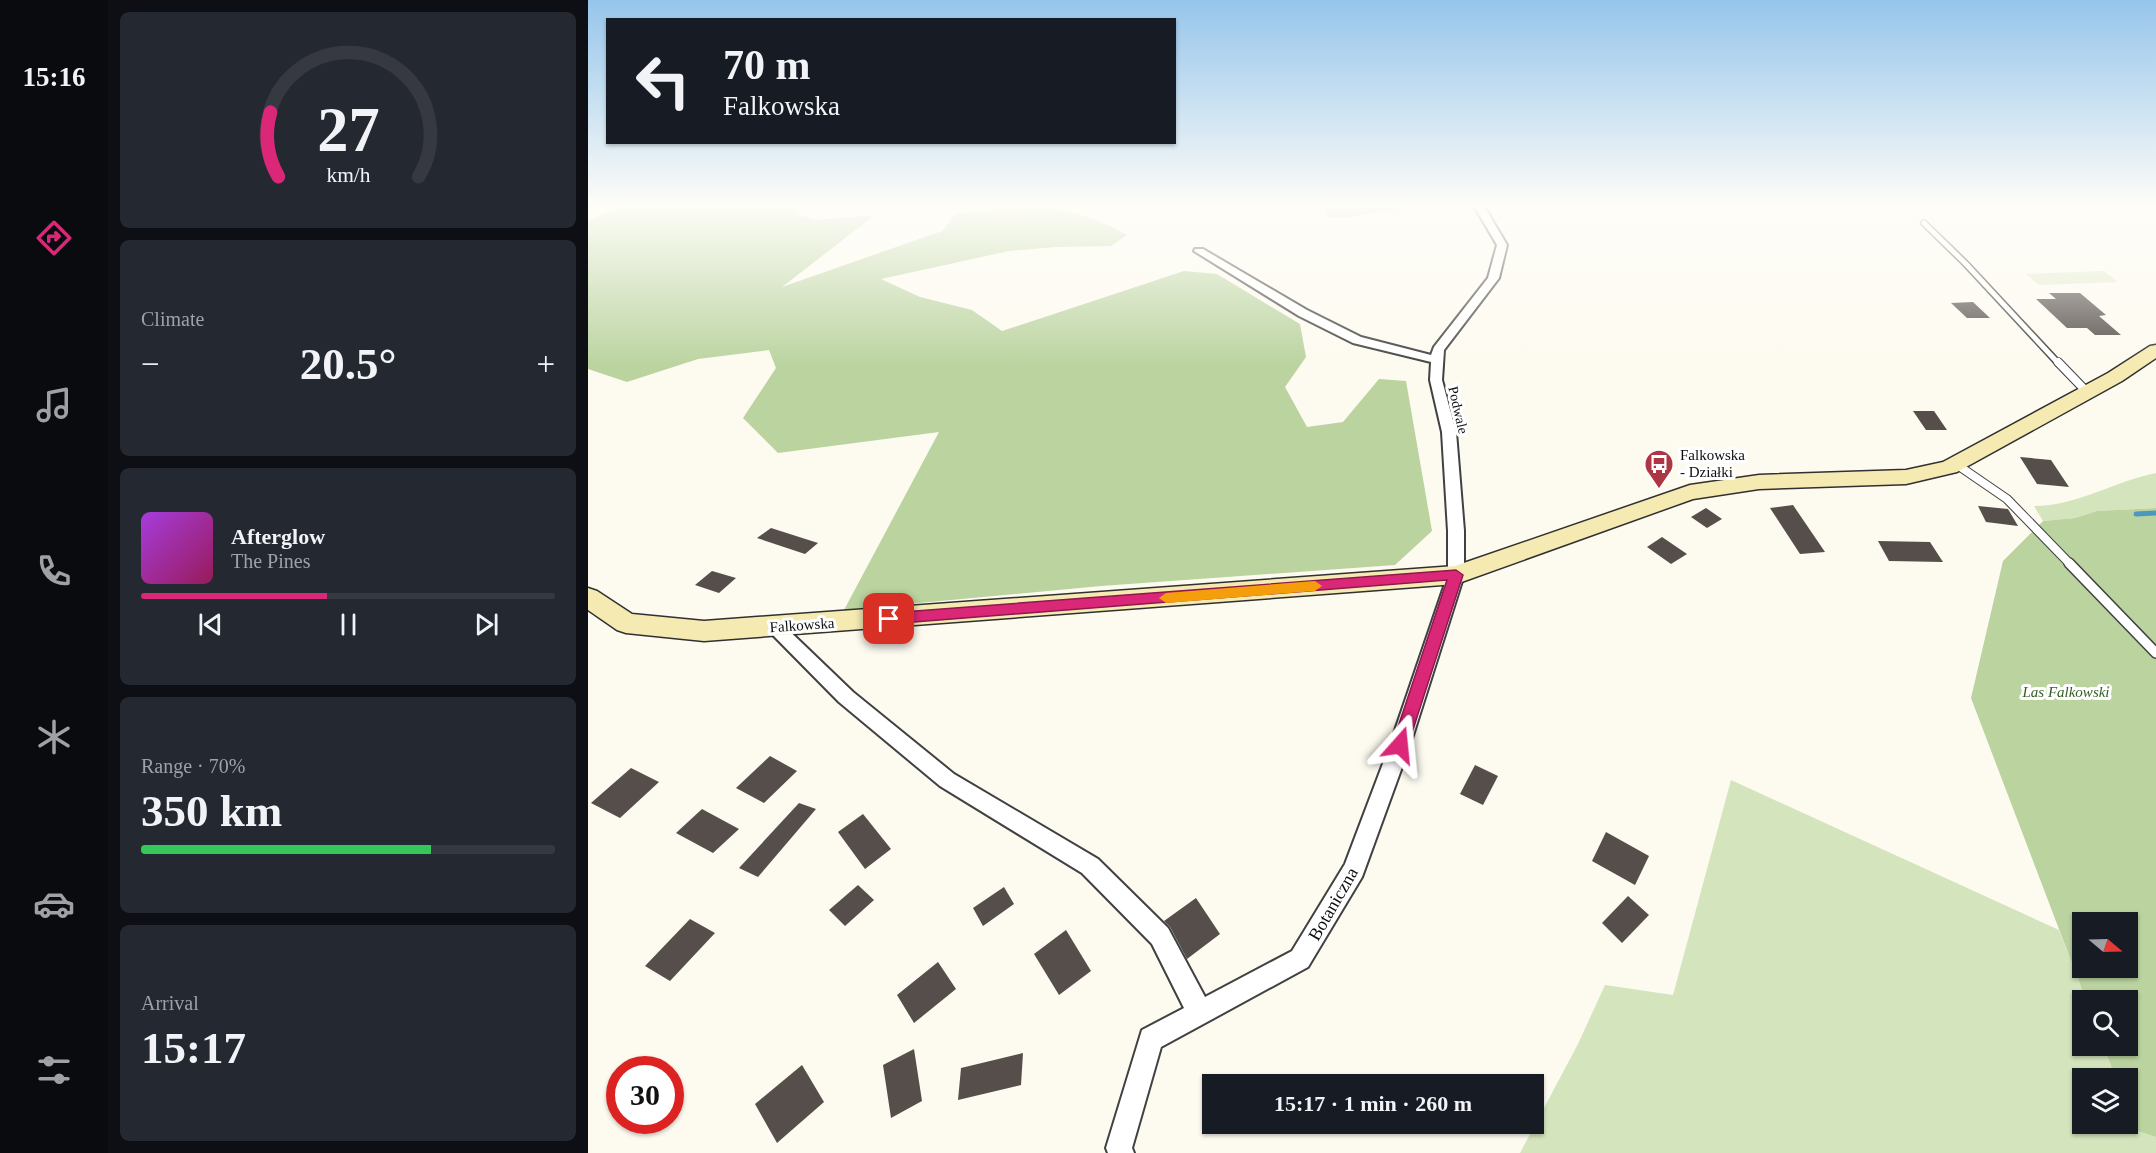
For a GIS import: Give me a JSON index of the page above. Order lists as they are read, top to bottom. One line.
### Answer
{"streets":{"street":["Podwale","Falkowska","Botaniczna"]},"crossings":[["Podwale","Falkowska"],["Podwale","Botaniczna"],["Falkowska","Botaniczna"]],"parks":["Las Falkowski"],"places":{"bus stop":["Falkowska - Działki"]},"north":"right","page":{"tabs":"15:16","turn":["70 m","Falkowska"],"tile":["Climate",["Range · 70%","350 km"],["Arrival","15:17"]],"heat":["−","20.5°","+"],"song":["Afterglow","The Pines"],"limit":"30","trip":"15:17 · 1 min · 260 m","gauge":["27","km/h"]}}
